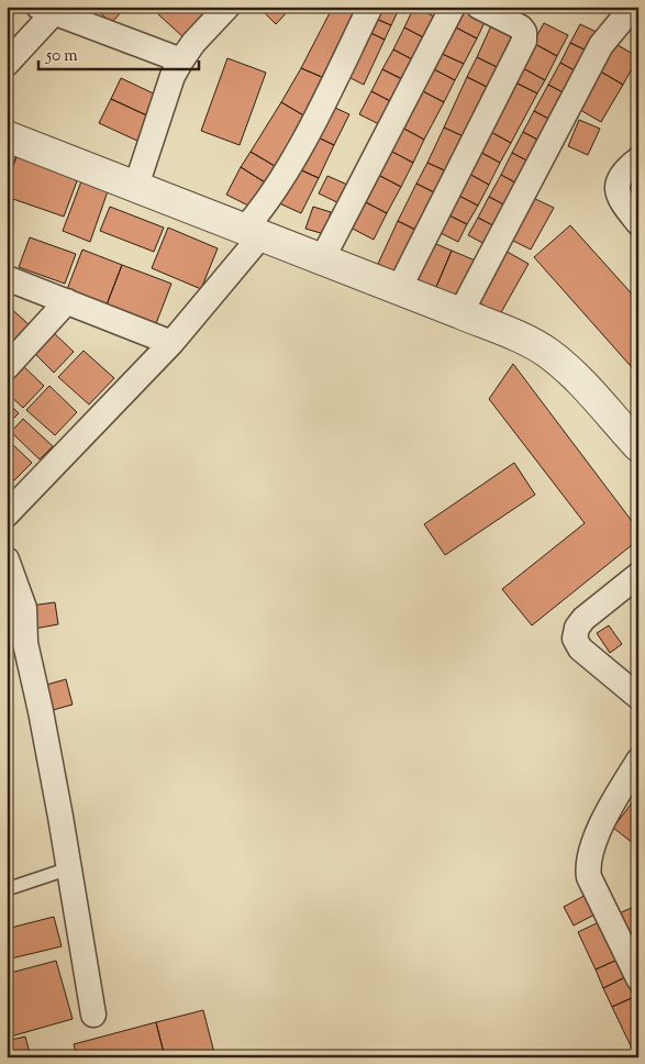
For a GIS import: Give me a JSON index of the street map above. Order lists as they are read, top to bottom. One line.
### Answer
{"scale_bar":"50 m"}
